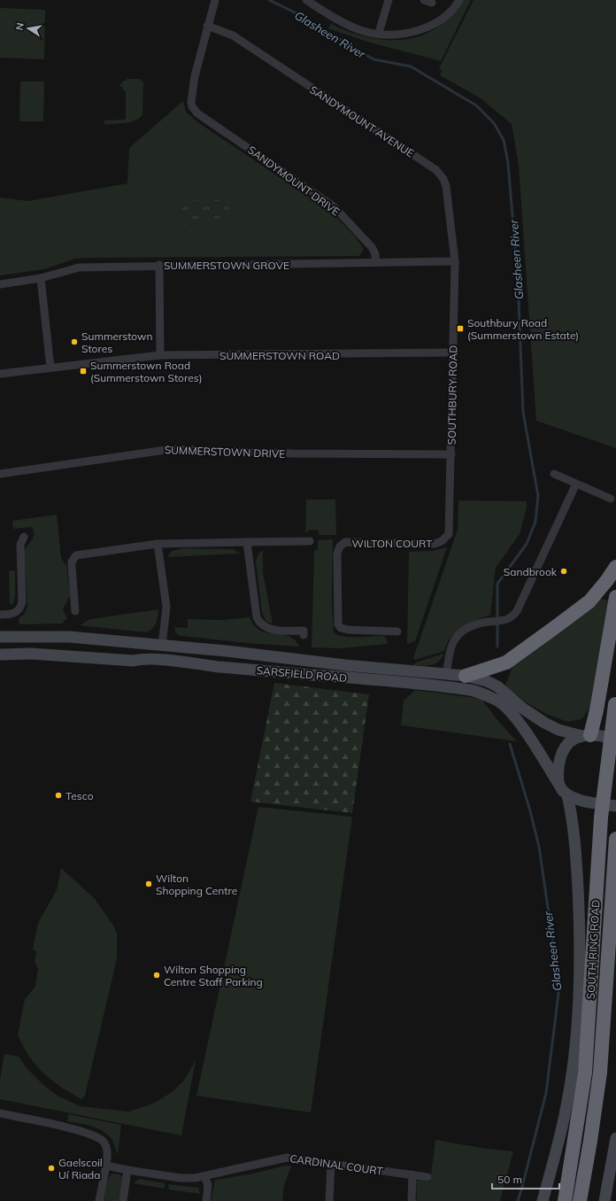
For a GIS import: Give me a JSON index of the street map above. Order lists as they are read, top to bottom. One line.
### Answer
{"streets":{"highway":["SOUTH RING ROAD"],"main road":["SARSFIELD ROAD"],"street":["SANDYMOUNT AVENUE","SANDYMOUNT DRIVE","SUMMERSTOWN GROVE","SUMMERSTOWN ROAD","SOUTHBURY ROAD","SUMMERSTOWN DRIVE","WILTON COURT","CARDINAL COURT"]},"crossings":[["SANDYMOUNT AVENUE","SANDYMOUNT DRIVE"],["SANDYMOUNT AVENUE","SUMMERSTOWN GROVE"],["SANDYMOUNT AVENUE","SOUTHBURY ROAD"],["SANDYMOUNT DRIVE","SUMMERSTOWN GROVE"],["SUMMERSTOWN GROVE","SOUTHBURY ROAD"],["SUMMERSTOWN ROAD","SOUTHBURY ROAD"],["SOUTHBURY ROAD","SUMMERSTOWN DRIVE"],["SOUTHBURY ROAD","WILTON COURT"]],"water":["Glasheen River"],"places":{"transit":["Southbury Road (Summerstown Estate)","Summerstown Road (Summerstown Stores)"],"other":["Summerstown Stores","Sandbrook","Tesco","Wilton Shopping Centre","Wilton Shopping Centre Staff Parking","Gaelscoil Uí Riada"]},"scale_bar":"50 m","north":"left"}
